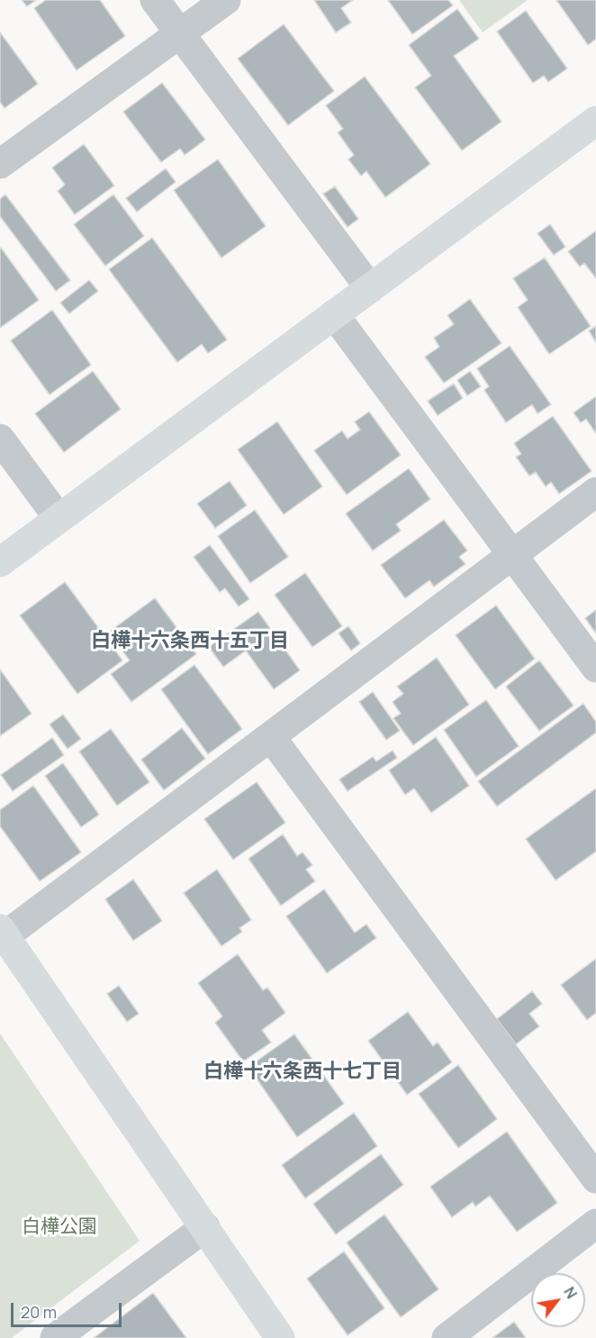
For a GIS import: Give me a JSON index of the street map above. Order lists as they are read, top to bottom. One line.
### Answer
{"districts":["白樺十六条西十五丁目","白樺十六条西十七丁目"],"parks":["白樺公園"],"scale_bar":"20 m","north":"top right"}
